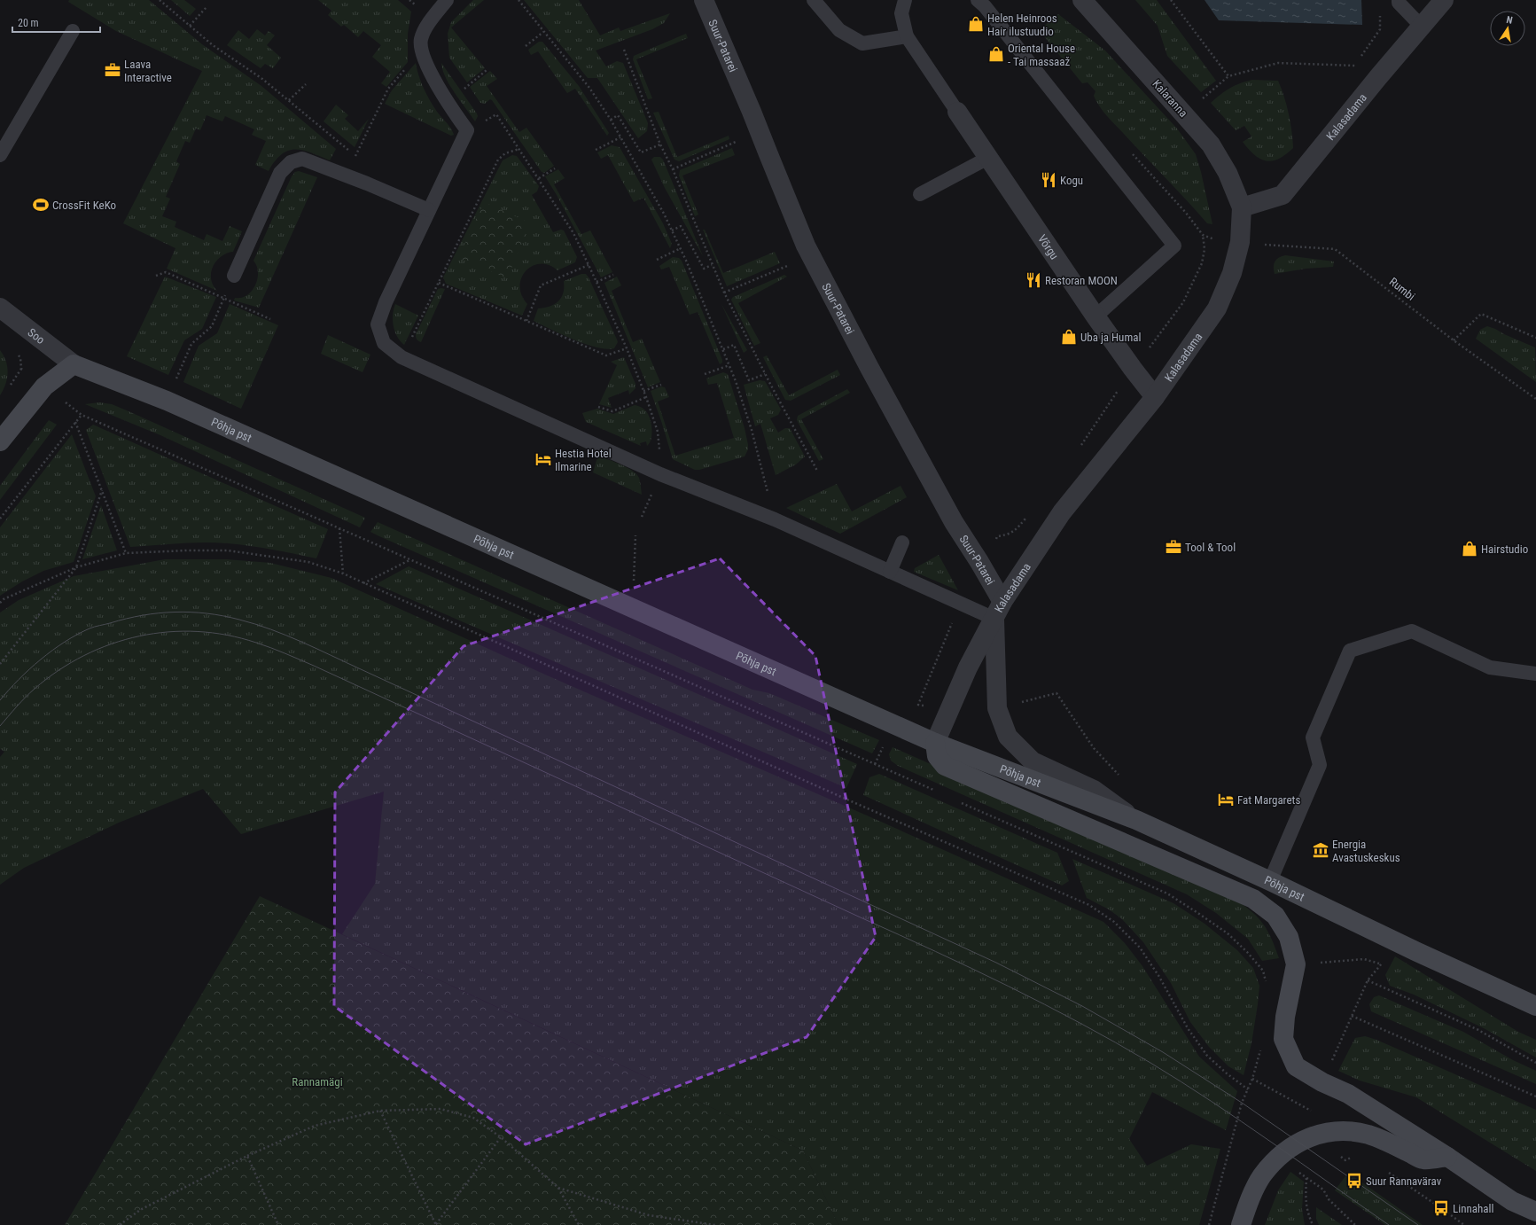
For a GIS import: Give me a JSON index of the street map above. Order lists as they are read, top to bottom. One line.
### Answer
{"streets":{"main road":["Põhja pst"],"street":["Suur-Patarei","Kalaranna","Kalasadama","Võrgu","Soo"],"path":["Rumbi"]},"crossings":[["Suur-Patarei","Kalasadama"],["Kalaranna","Kalasadama"],["Kalasadama","Võrgu"],["Kalasadama","Rumbi"],["Kalasadama","Põhja pst"],["Soo","Põhja pst"]],"parks":["Rannamägi"],"places":{"shop":["Helen Heinroos Hair ilustuudio","Oriental House - Tai massaaž","Uba ja Humal","Hairstudio"],"office":["Laava Interactive","Tool & Tool"],"restaurant":["Kogu","Restoran MOON"],"sports":["CrossFit KeKo"],"hotel":["Hestia Hotel Ilmarine","Fat Margarets"],"museum":["Energia Avastuskeskus"],"bus stop":["Suur Rannavärav","Linnahall"]},"scale_bar":"20 m","north":"top"}
